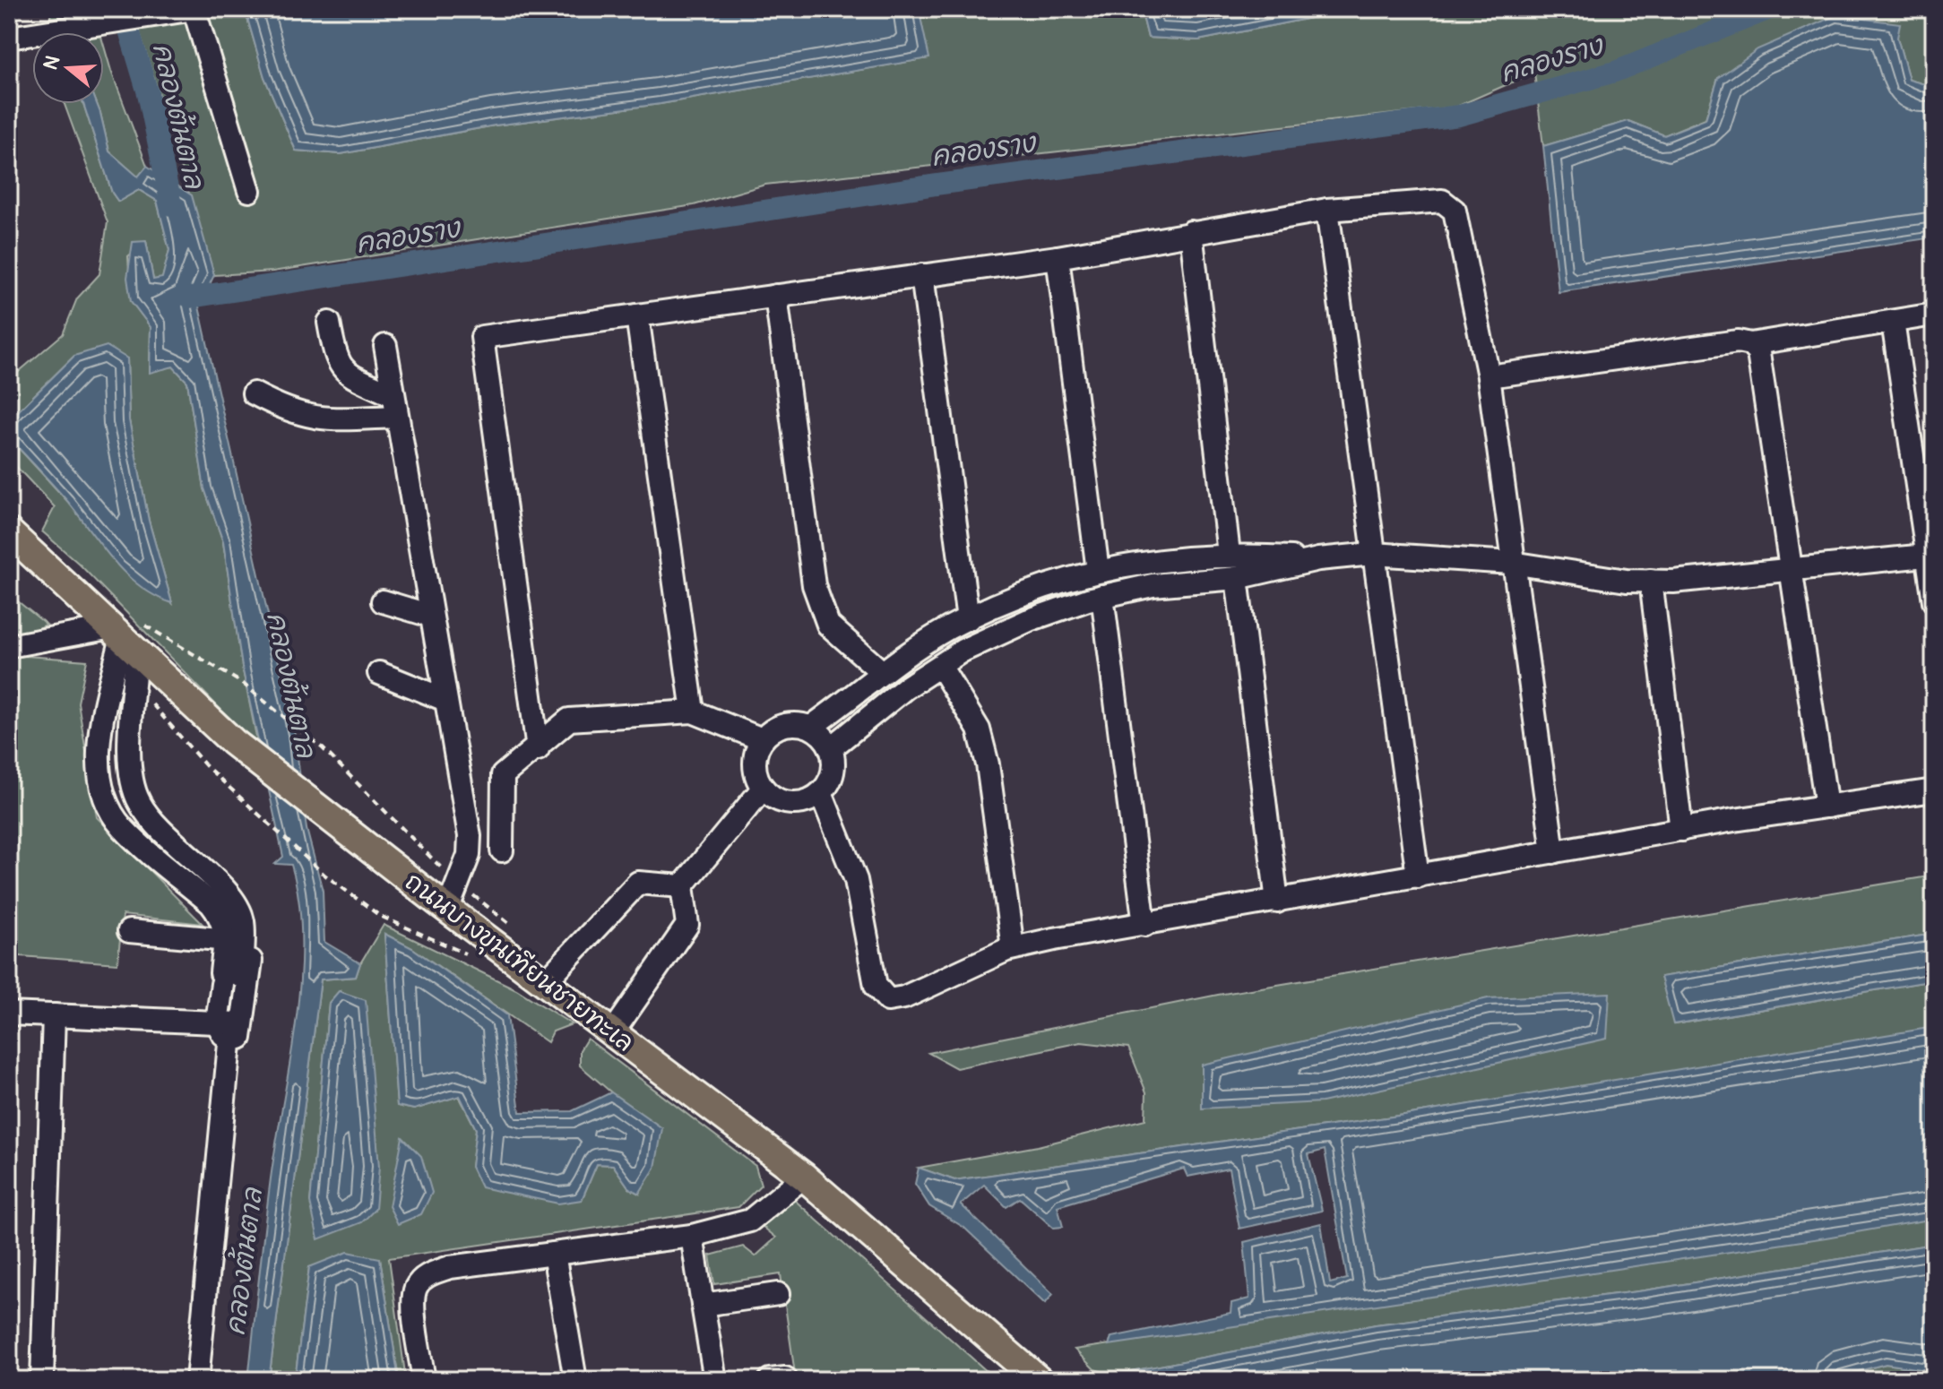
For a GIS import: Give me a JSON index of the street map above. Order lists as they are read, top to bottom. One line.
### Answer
{"streets":{"main road":["ถนนบางขุนเทียนชายทะเล"]},"water":["คลองราง","คลองต้นตาล"],"north":"left"}
